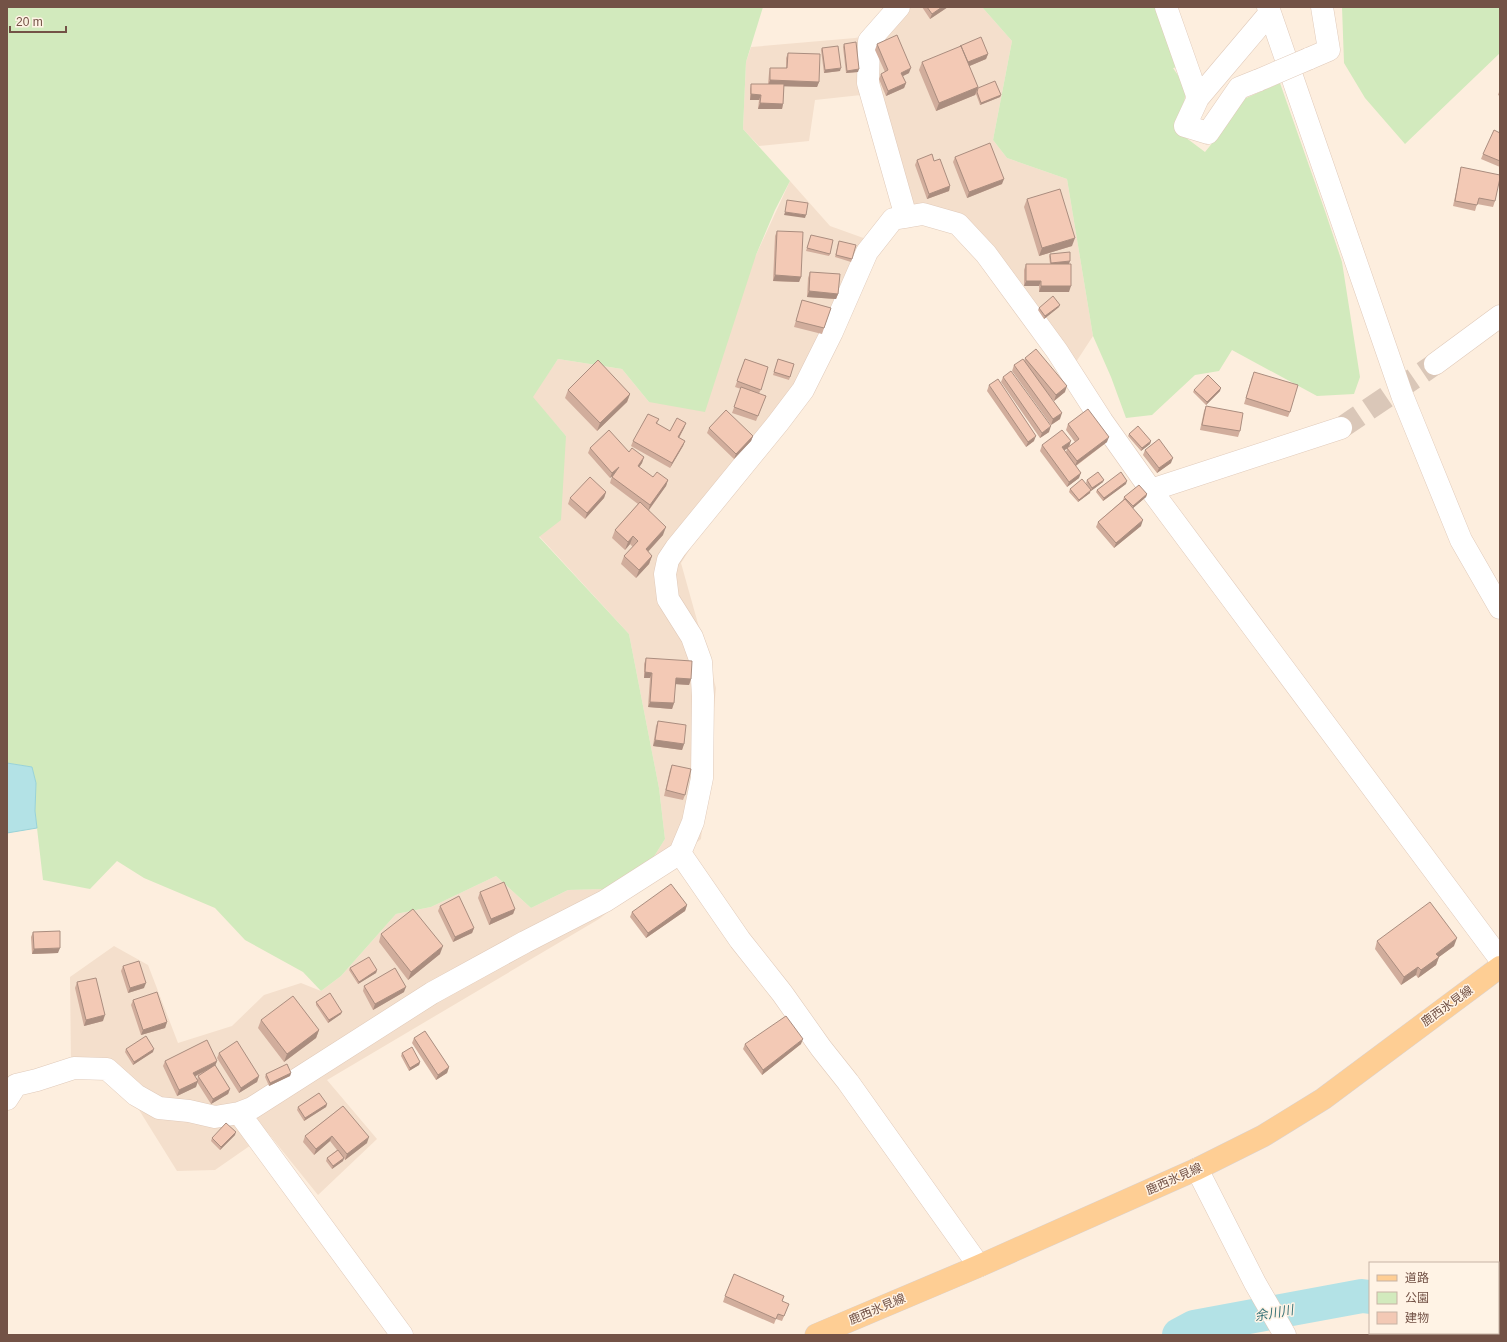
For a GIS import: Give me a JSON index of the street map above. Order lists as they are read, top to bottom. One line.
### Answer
{"streets":{"main road":["鹿西氷見線"]},"water":["余川川"],"legend":["道路","公園","建物"],"scale_bar":"20 m"}
